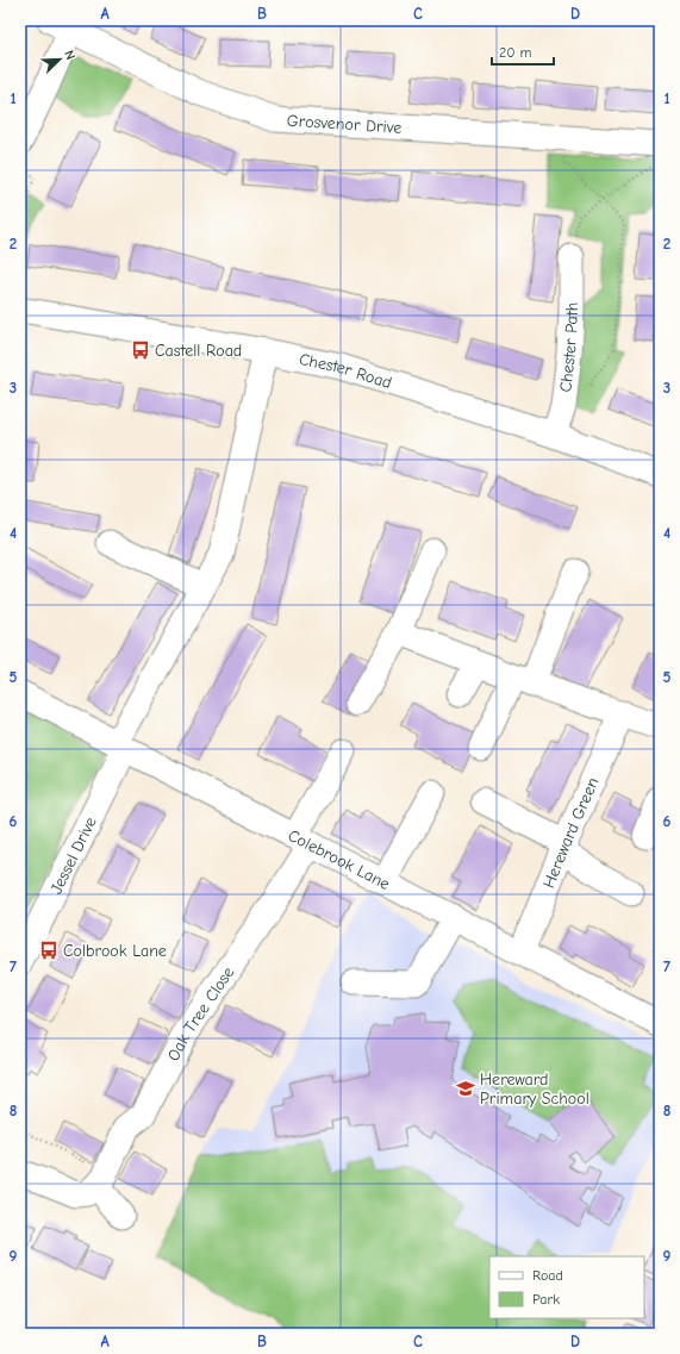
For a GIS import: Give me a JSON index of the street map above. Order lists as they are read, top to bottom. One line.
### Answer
{"streets":{"street":["Grosvenor Drive","Chester Path","Chester Road","Hereward Green","Jessel Drive","Colebrook Lane","Oak Tree Close"]},"crossings":[["Chester Path","Chester Road"],["Hereward Green","Colebrook Lane"],["Jessel Drive","Colebrook Lane"],["Colebrook Lane","Oak Tree Close"]],"places":{"bus stop":["Castell Road","Colbrook Lane"],"school or university":["Hereward Primary School"]},"legend":["Road","Park"],"scale_bar":"20 m","north":"top right","grid":{"columns":["A","B","C","D"],"rows":["1","2","3","4","5","6","7","8","9"]}}
